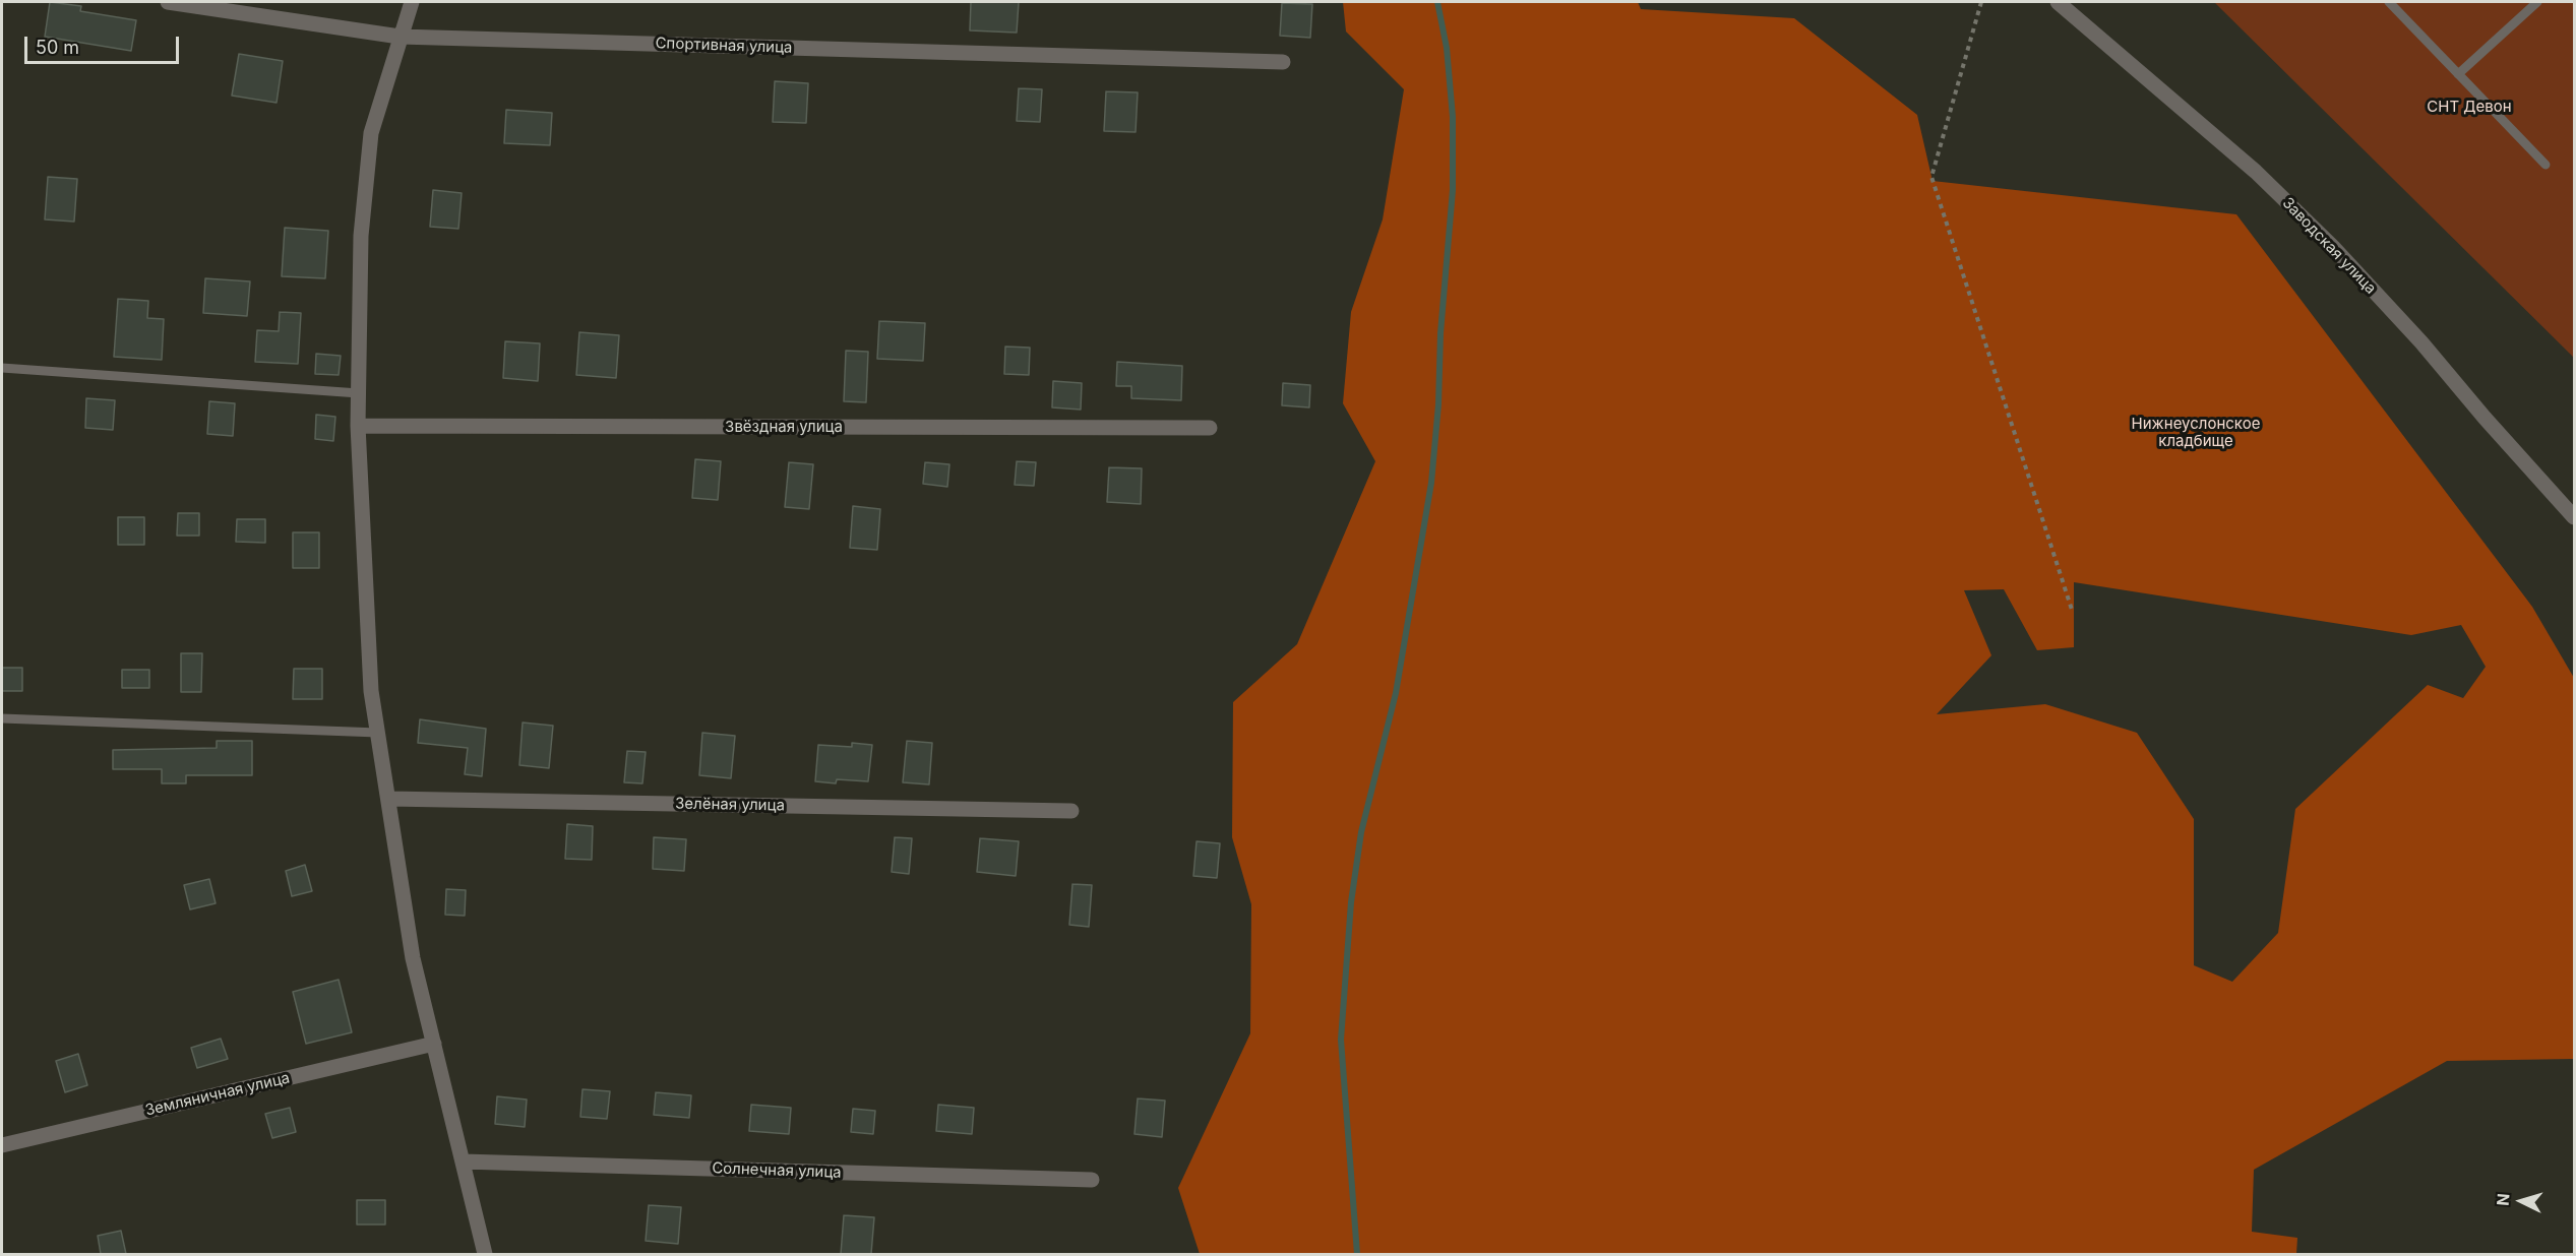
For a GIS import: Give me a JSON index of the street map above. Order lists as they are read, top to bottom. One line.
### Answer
{"streets":{"street":["Спортивная улица","Заводская улица","Звёздная улица","Зелёная улица","Земляничная улица","Солнечная улица"]},"parks":["СНТ Девон","Нижнеуслонское кладбище"],"scale_bar":"50 m","north":"left"}
